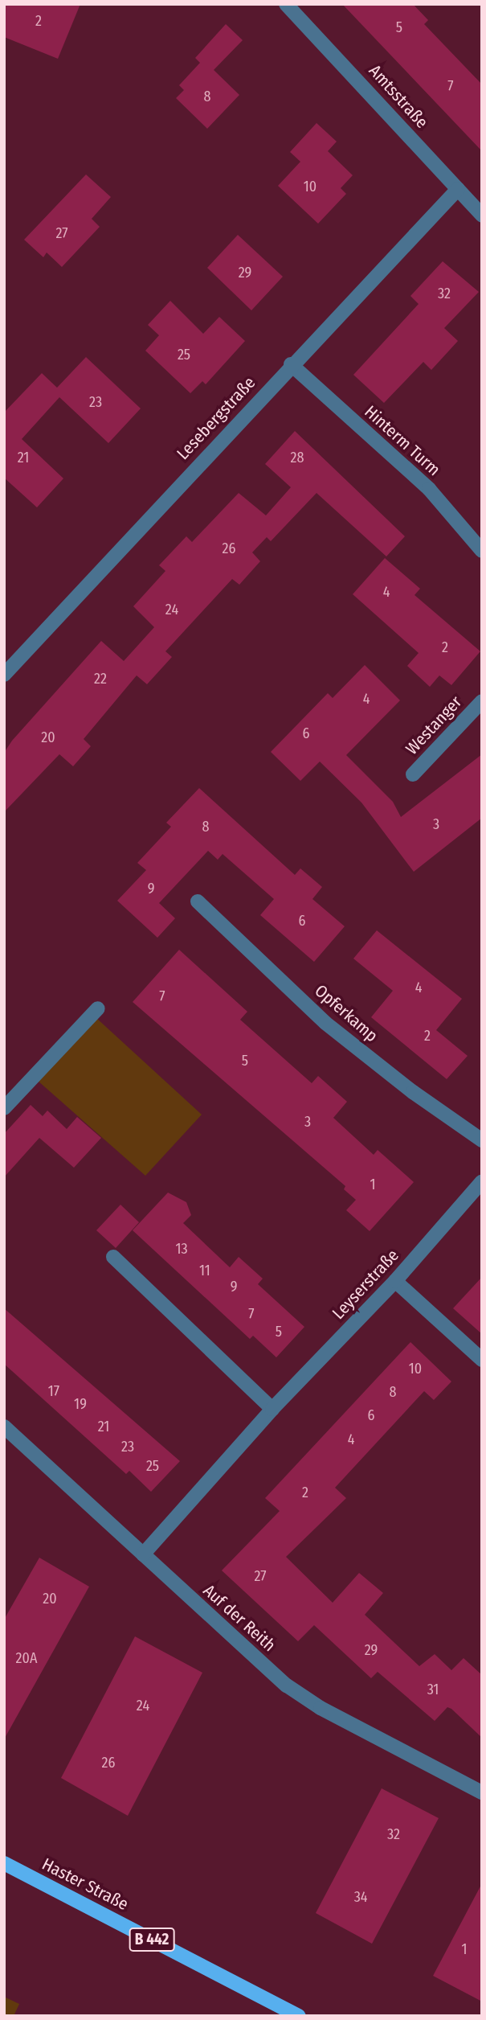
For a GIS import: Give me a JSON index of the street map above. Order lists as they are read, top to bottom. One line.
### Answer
{"streets":{"main road":["Haster Straße","B 442"],"street":["Amtsstraße","Lesebergstraße","Hinterm Turm","Westanger","Opferkamp","Leyserstraße","Auf der Reith"]},"crossings":[["Amtsstraße","Lesebergstraße"],["Lesebergstraße","Hinterm Turm"],["Leyserstraße","Auf der Reith"]],"house_numbers":["2","5","7","8","10","27","29","32","25","23","21","28","26","4","24","2","22","4","6","20","3","8","9","6","4","7","2","5","3","1","13","11","9","7","5","10","17","8","19","6","21","4","23","25","2","27","20","29","20A","31","24","26","32","34","1"]}
